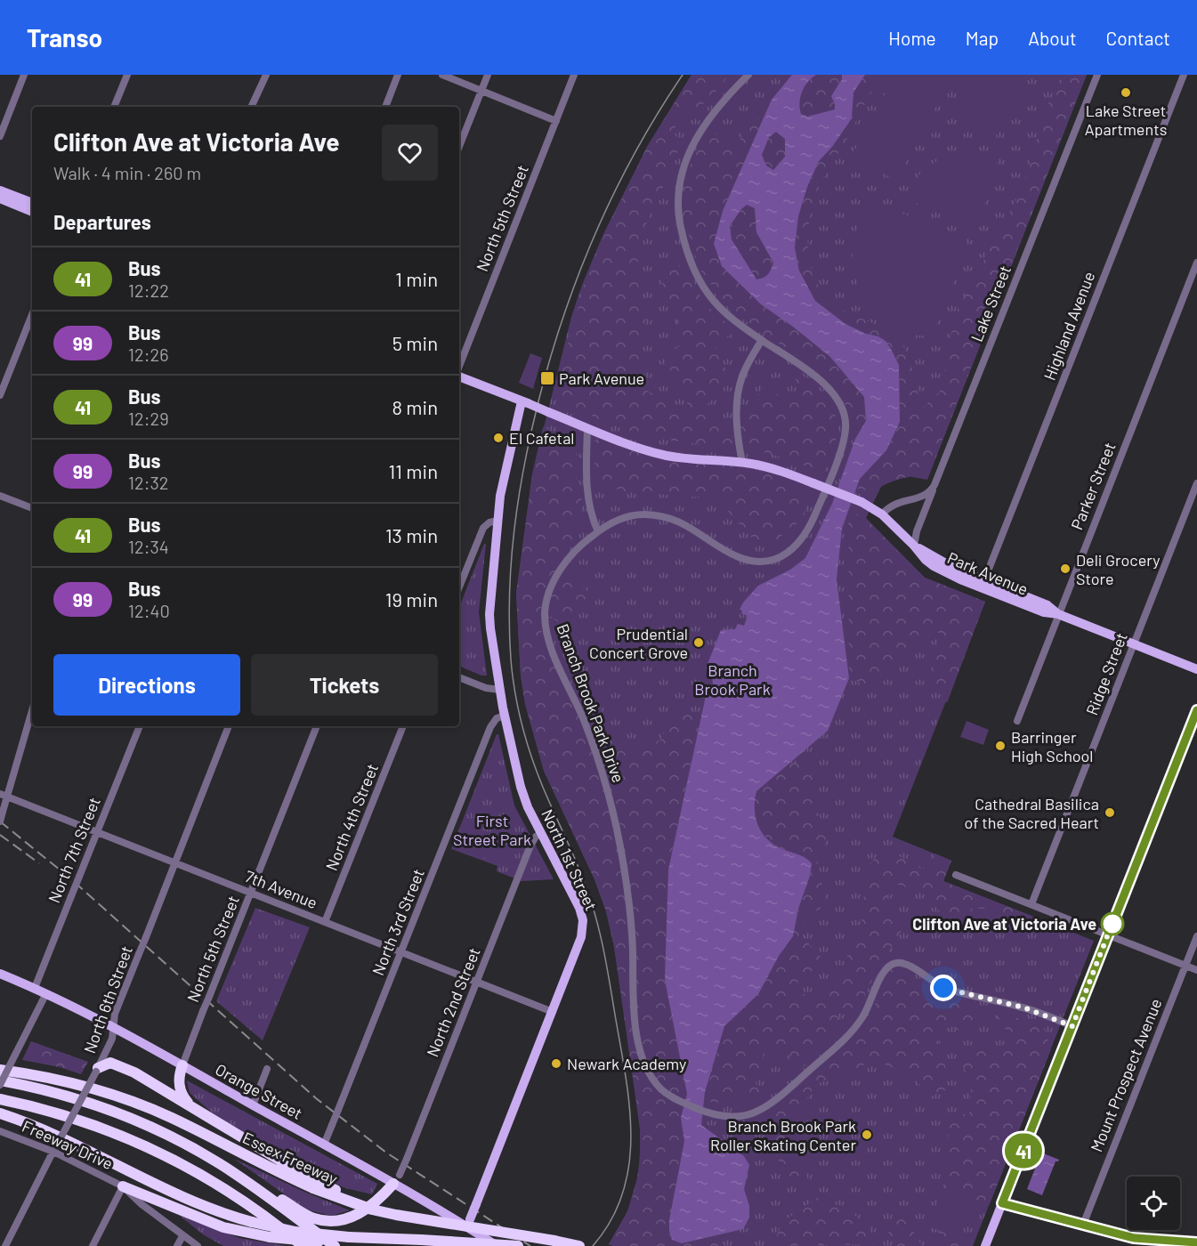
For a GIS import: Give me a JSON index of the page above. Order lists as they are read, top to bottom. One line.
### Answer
{"streets":{"highway":["Essex Freeway"],"main road":["Park Avenue","North 1st Street","Orange Street"],"street":["North 5th Street","Lake Street","Highland Avenue","Parker Street","Ridge Street","Branch Brook Park Drive","North 4th Street","North 7th Street","7th Avenue","North 3rd Street","North 6th Street","North 2nd Street","Mount Prospect Avenue","Freeway Drive"]},"crossings":[["North 5th Street","7th Avenue"],["North 5th Street","Orange Street"],["Lake Street","Park Avenue"],["Highland Avenue","Park Avenue"],["Parker Street","Park Avenue"],["Park Avenue","Ridge Street"],["North 4th Street","7th Avenue"],["North 7th Street","7th Avenue"],["North 7th Street","Orange Street"],["North 1st Street","7th Avenue"],["North 1st Street","North 3rd Street"],["North 1st Street","North 2nd Street"],["North 1st Street","Orange Street"],["7th Avenue","North 3rd Street"],["7th Avenue","North 6th Street"],["7th Avenue","North 2nd Street"],["North 3rd Street","Orange Street"],["North 6th Street","Orange Street"],["North 6th Street","Freeway Drive"],["North 2nd Street","Orange Street"]],"parks":["Branch Brook Park","First Street Park"],"places":{"other":["Lake Street Apartments","El Cafetal","Deli Grocery Store","Prudential Concert Grove","Barringer High School","Cathedral Basilica of the Sacred Heart","Clifton Ave at Victoria Ave","Newark Academy","Branch Brook Park Roller Skating Center"],"transit":["Park Avenue"]},"lines":["bus line 41"],"page":{"header":"Transo","nav":["Home","Map","About","Contact"],"on_map":"41","heading":[["Clifton Ave at Victoria Ave","Walk · 4 min · 260 m"],"Departures"],"list":[{"mark":"41","name":"Bus","note":"12:22","value":"1 min"},{"mark":"99","name":"Bus","note":"12:26","value":"5 min"},{"mark":"41","name":"Bus","note":"12:29","value":"8 min"},{"mark":"99","name":"Bus","note":"12:32","value":"11 min"},{"mark":"41","name":"Bus","note":"12:34","value":"13 min"},{"mark":"99","name":"Bus","note":"12:40","value":"19 min"}],"buttons":["Directions","Tickets"]}}
